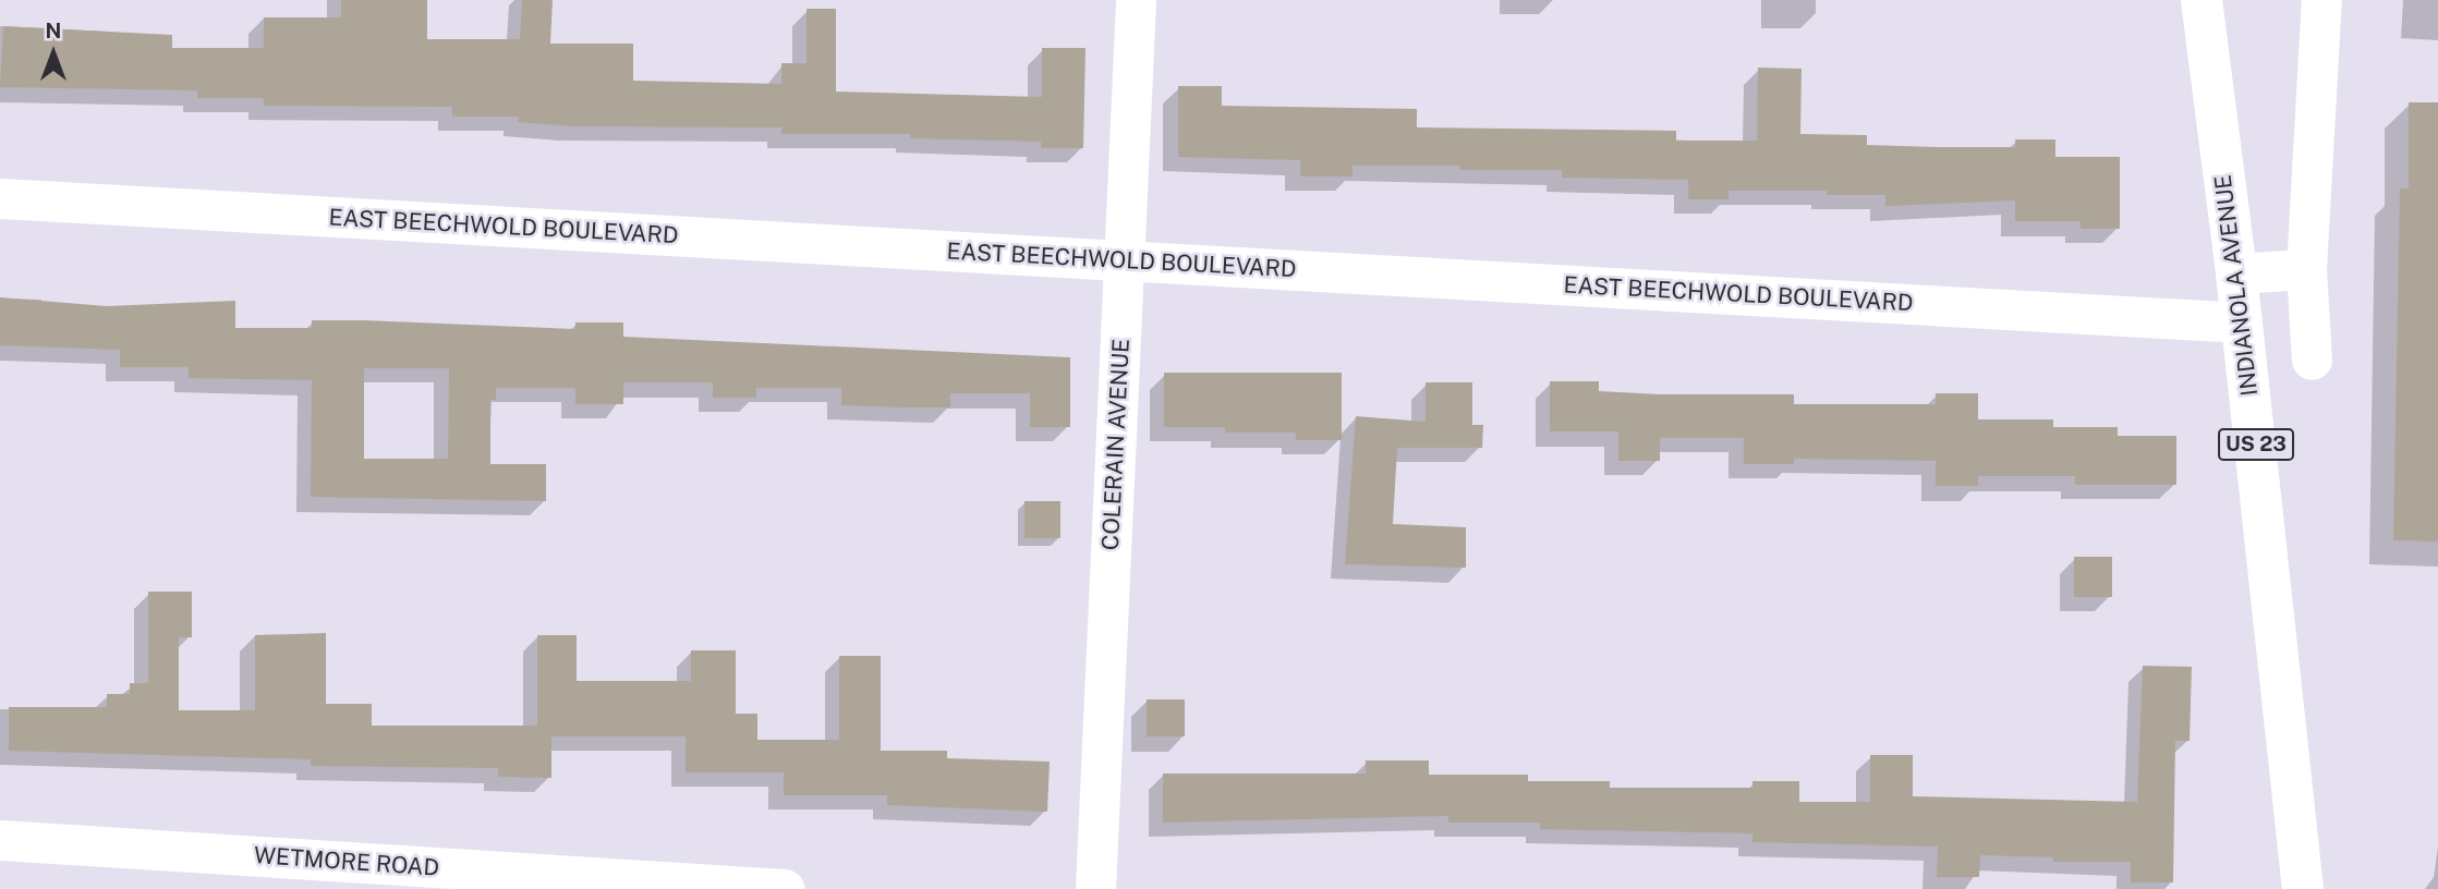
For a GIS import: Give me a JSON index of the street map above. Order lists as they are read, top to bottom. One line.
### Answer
{"streets":{"main road":["INDIANOLA AVENUE","US 23"],"street":["EAST BEECHWOLD BOULEVARD","COLERAIN AVENUE","WETMORE ROAD"]},"crossings":[["EAST BEECHWOLD BOULEVARD","INDIANOLA AVENUE"],["EAST BEECHWOLD BOULEVARD","COLERAIN AVENUE"]],"north":"top"}
